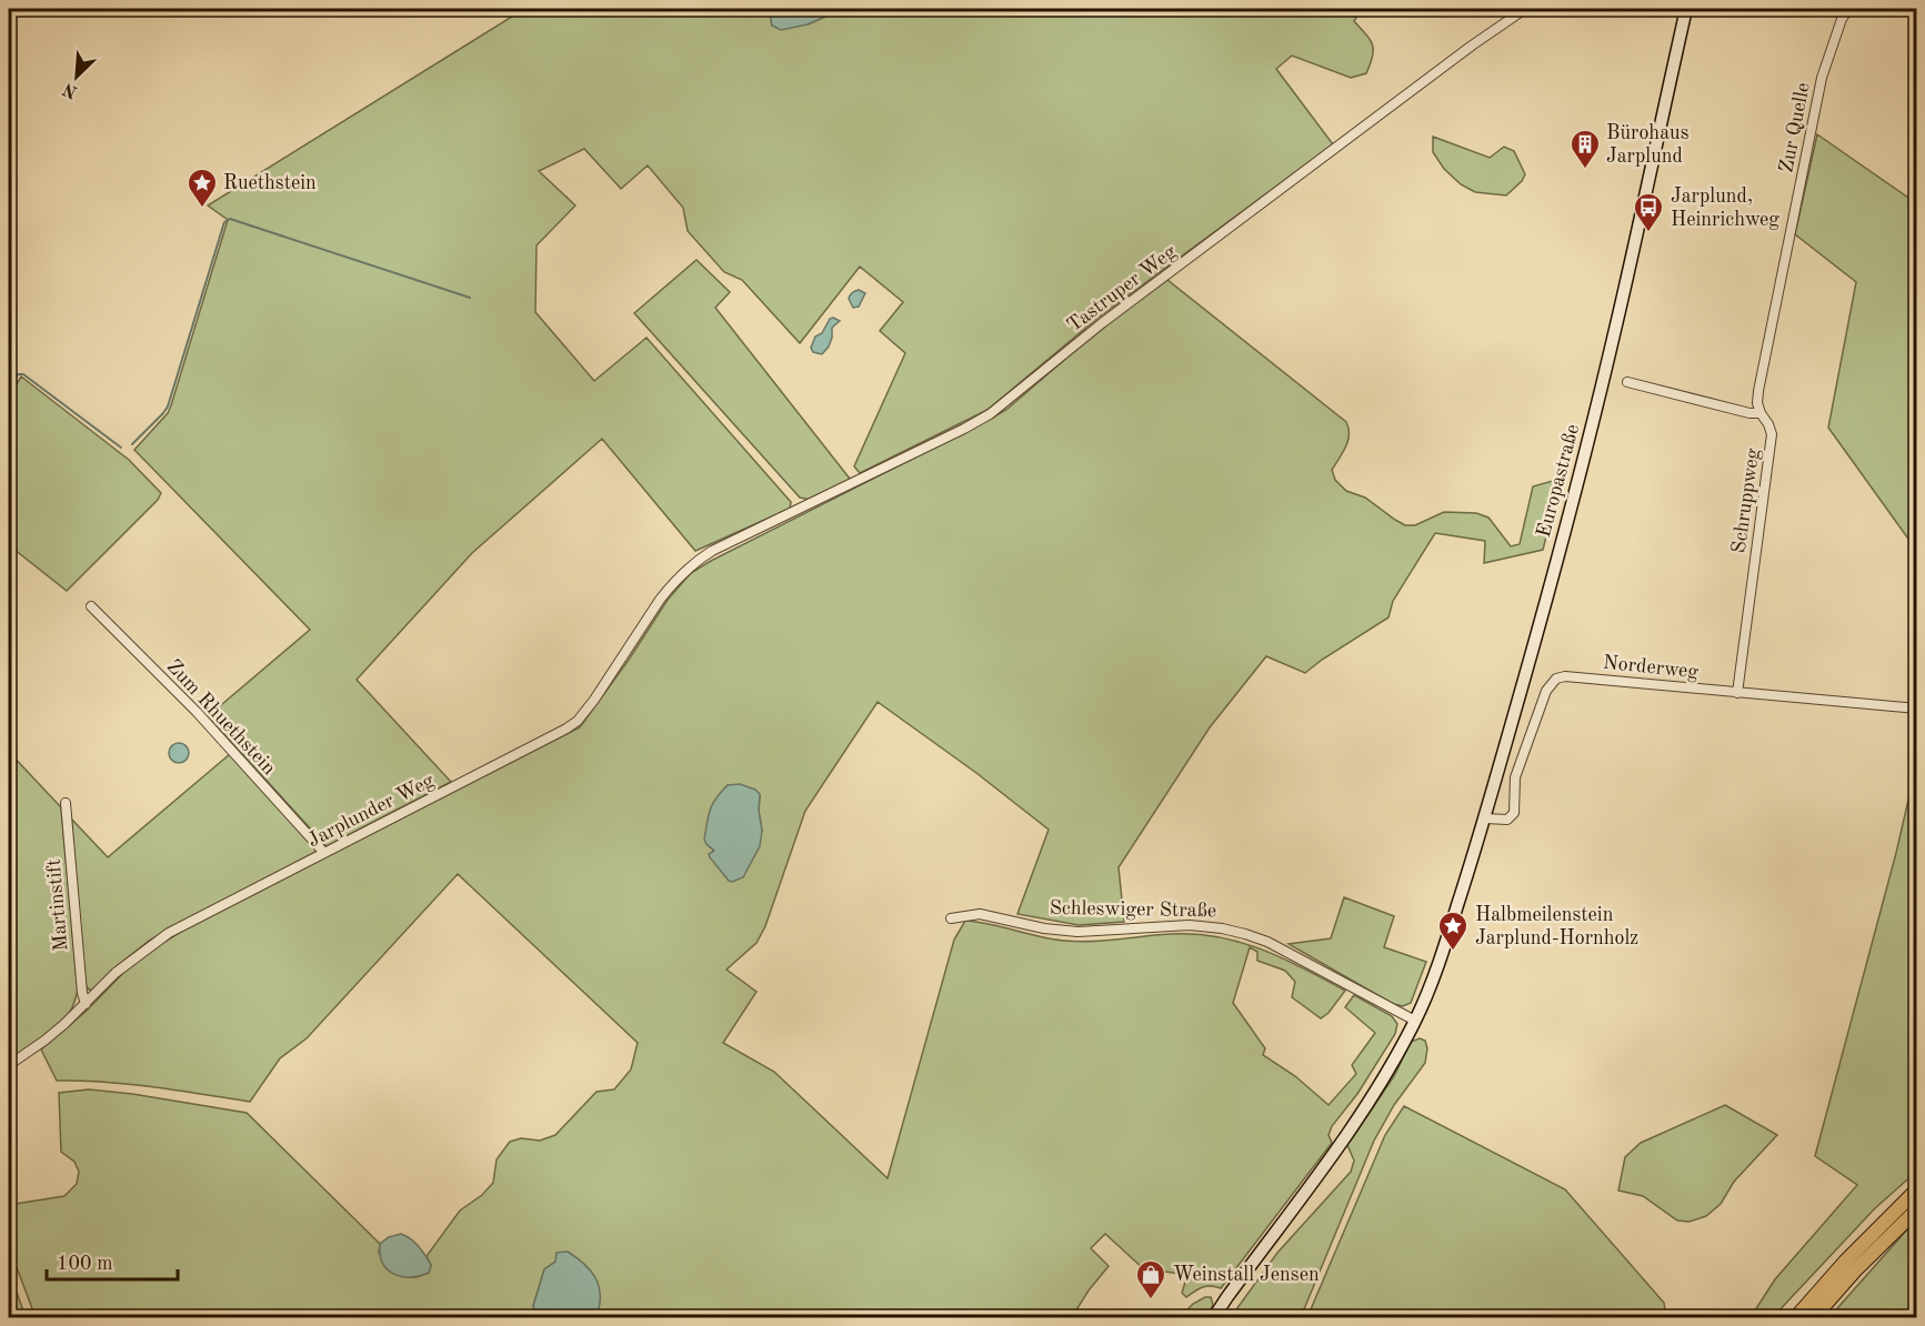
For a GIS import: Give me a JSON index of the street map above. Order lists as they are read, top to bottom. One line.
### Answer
{"streets":{"main road":["Europastraße"],"street":["Zur Quelle","Tastruper Weg","Schruppweg","Norderweg","Zum Rhuethstein","Jarplunder Weg","Martinstift","Schleswiger Straße"]},"crossings":[["Zur Quelle","Schruppweg"],["Tastruper Weg","Jarplunder Weg"],["Europastraße","Norderweg"],["Europastraße","Schleswiger Straße"],["Schruppweg","Norderweg"],["Zum Rhuethstein","Jarplunder Weg"],["Jarplunder Weg","Martinstift"]],"places":{"building":["Bürohaus Jarplund"],"place":["Ruethstein","Halbmeilenstein Jarplund-Hornholz"],"bus stop":["Jarplund, Heinrichweg"],"shop":["Weinstall Jensen"]},"scale_bar":"100 m","north":"bottom left"}
